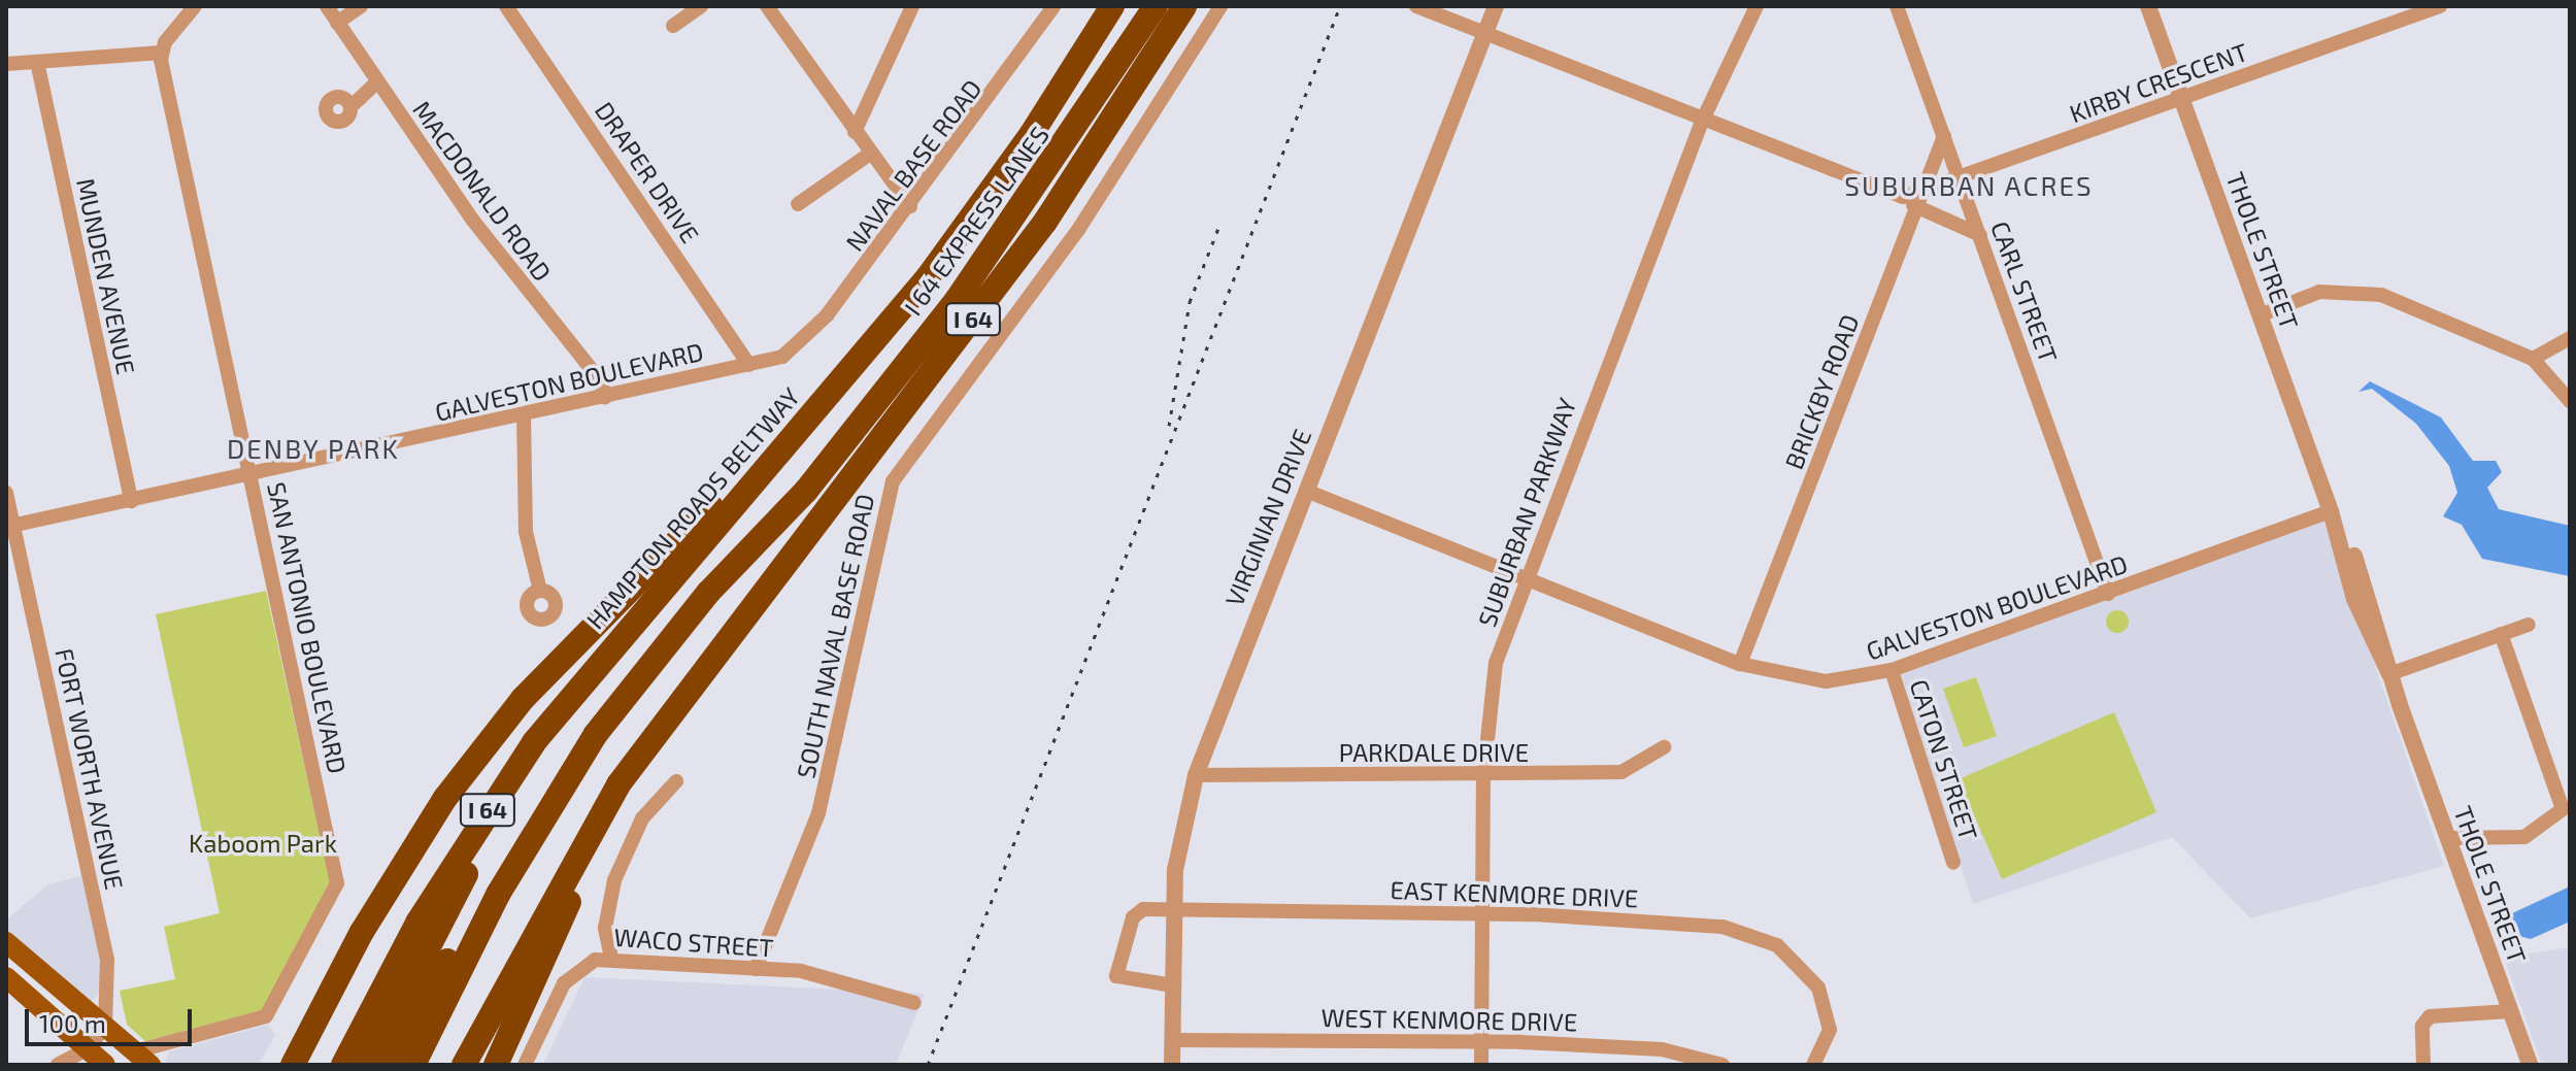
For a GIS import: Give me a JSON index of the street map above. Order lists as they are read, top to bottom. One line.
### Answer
{"streets":{"highway":["I 64 EXPRESS LANES","I 64","HAMPTON ROADS BELTWAY"],"street":["KIRBY CRESCENT","NAVAL BASE ROAD","DRAPER DRIVE","MACDONALD ROAD","THOLE STREET","MUNDEN AVENUE","CARL STREET","GALVESTON BOULEVARD","BRICKBY ROAD","SUBURBAN PARKWAY","VIRGINIAN DRIVE","SAN ANTONIO BOULEVARD","SOUTH NAVAL BASE ROAD","PARKDALE DRIVE","CATON STREET","FORT WORTH AVENUE","EAST KENMORE DRIVE","WACO STREET","WEST KENMORE DRIVE"]},"crossings":[["KIRBY CRESCENT","THOLE STREET"],["KIRBY CRESCENT","CARL STREET"],["KIRBY CRESCENT","BRICKBY ROAD"],["KIRBY CRESCENT","SUBURBAN PARKWAY"],["KIRBY CRESCENT","VIRGINIAN DRIVE"],["NAVAL BASE ROAD","GALVESTON BOULEVARD"],["DRAPER DRIVE","GALVESTON BOULEVARD"],["MACDONALD ROAD","GALVESTON BOULEVARD"],["I 64 EXPRESS LANES","I 64"],["THOLE STREET","GALVESTON BOULEVARD"],["MUNDEN AVENUE","GALVESTON BOULEVARD"],["CARL STREET","GALVESTON BOULEVARD"],["CARL STREET","BRICKBY ROAD"],["GALVESTON BOULEVARD","BRICKBY ROAD"],["GALVESTON BOULEVARD","SUBURBAN PARKWAY"],["GALVESTON BOULEVARD","VIRGINIAN DRIVE"],["GALVESTON BOULEVARD","SAN ANTONIO BOULEVARD"],["GALVESTON BOULEVARD","CATON STREET"],["GALVESTON BOULEVARD","FORT WORTH AVENUE"],["SUBURBAN PARKWAY","PARKDALE DRIVE"],["SUBURBAN PARKWAY","EAST KENMORE DRIVE"],["SUBURBAN PARKWAY","WEST KENMORE DRIVE"],["VIRGINIAN DRIVE","PARKDALE DRIVE"],["VIRGINIAN DRIVE","EAST KENMORE DRIVE"],["VIRGINIAN DRIVE","WEST KENMORE DRIVE"],["SOUTH NAVAL BASE ROAD","WACO STREET"]],"districts":["SUBURBAN ACRES","DENBY PARK"],"parks":["Kaboom Park"],"scale_bar":"100 m"}
